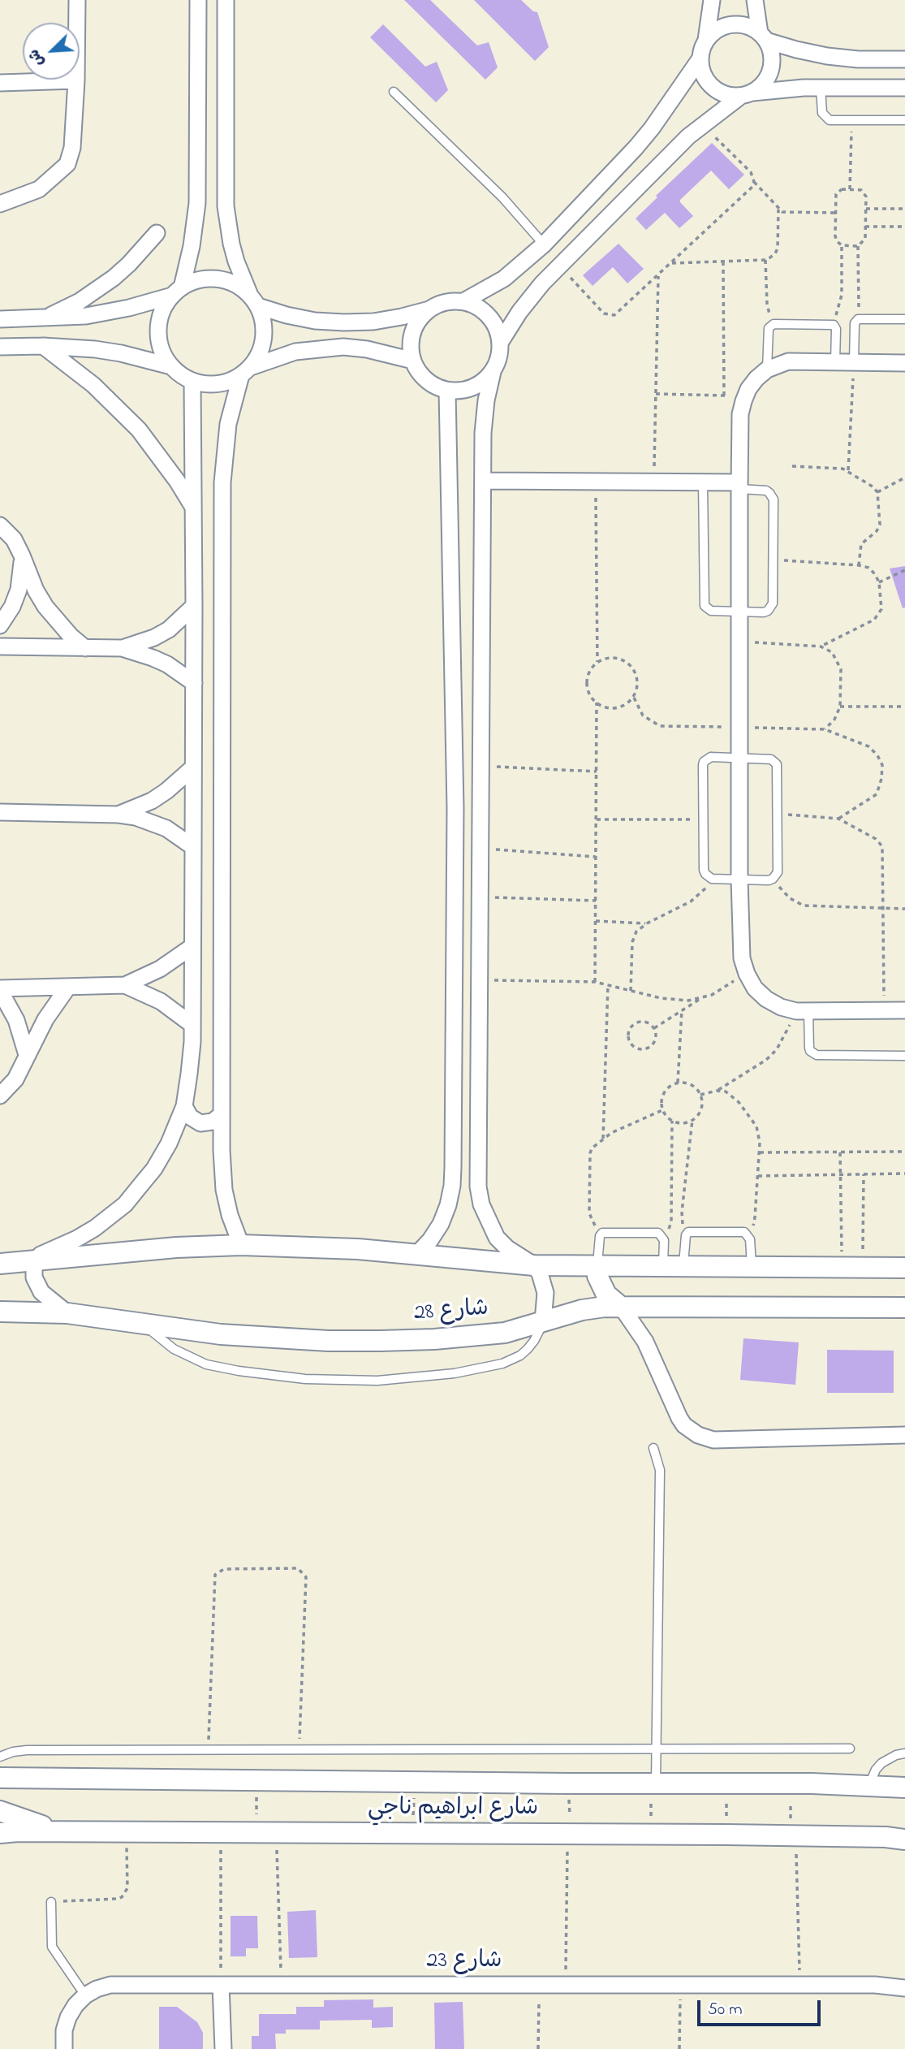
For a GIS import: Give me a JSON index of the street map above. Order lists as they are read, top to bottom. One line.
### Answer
{"streets":{"street":["شارع 28","شارع ابراهيم ناجي","شارع 23"]},"scale_bar":"50 m","north":"bottom left"}
